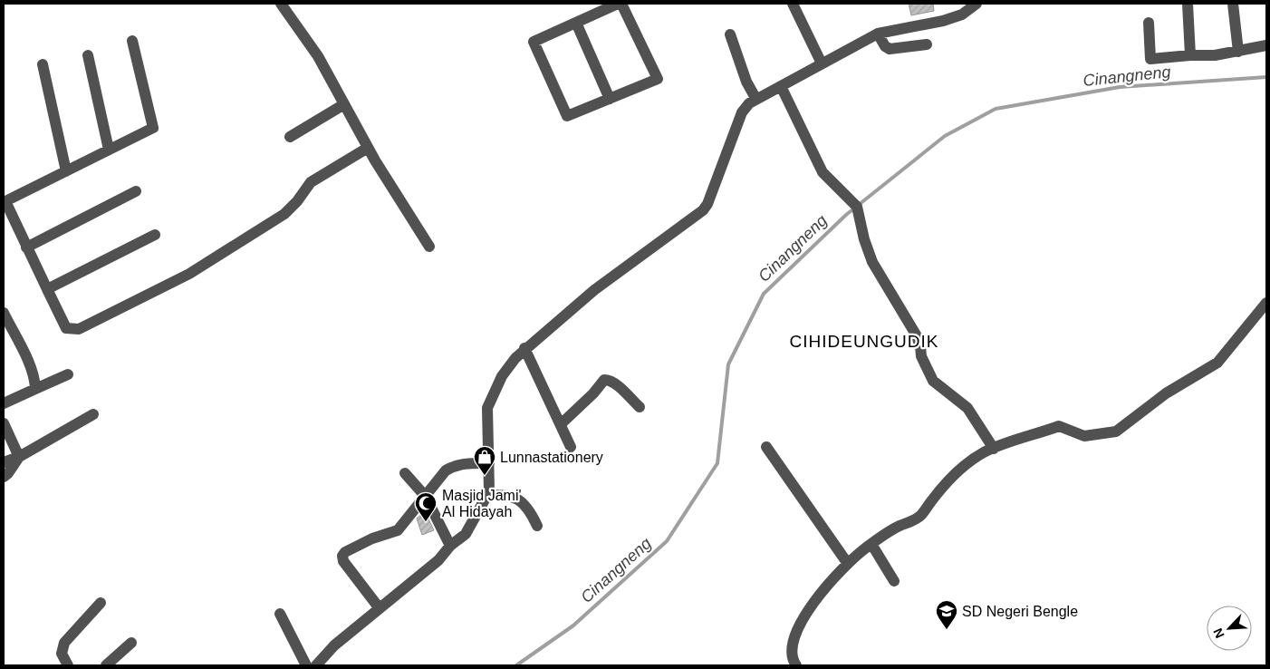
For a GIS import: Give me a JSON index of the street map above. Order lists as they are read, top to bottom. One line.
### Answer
{"districts":["CIHIDEUNGUDIK"],"water":["Cinangneng"],"places":{"shop":["Lunnastationery"],"mosque":["Masjid Jami' Al Hidayah"],"school or university":["SD Negeri Bengle"]},"north":"bottom left"}
